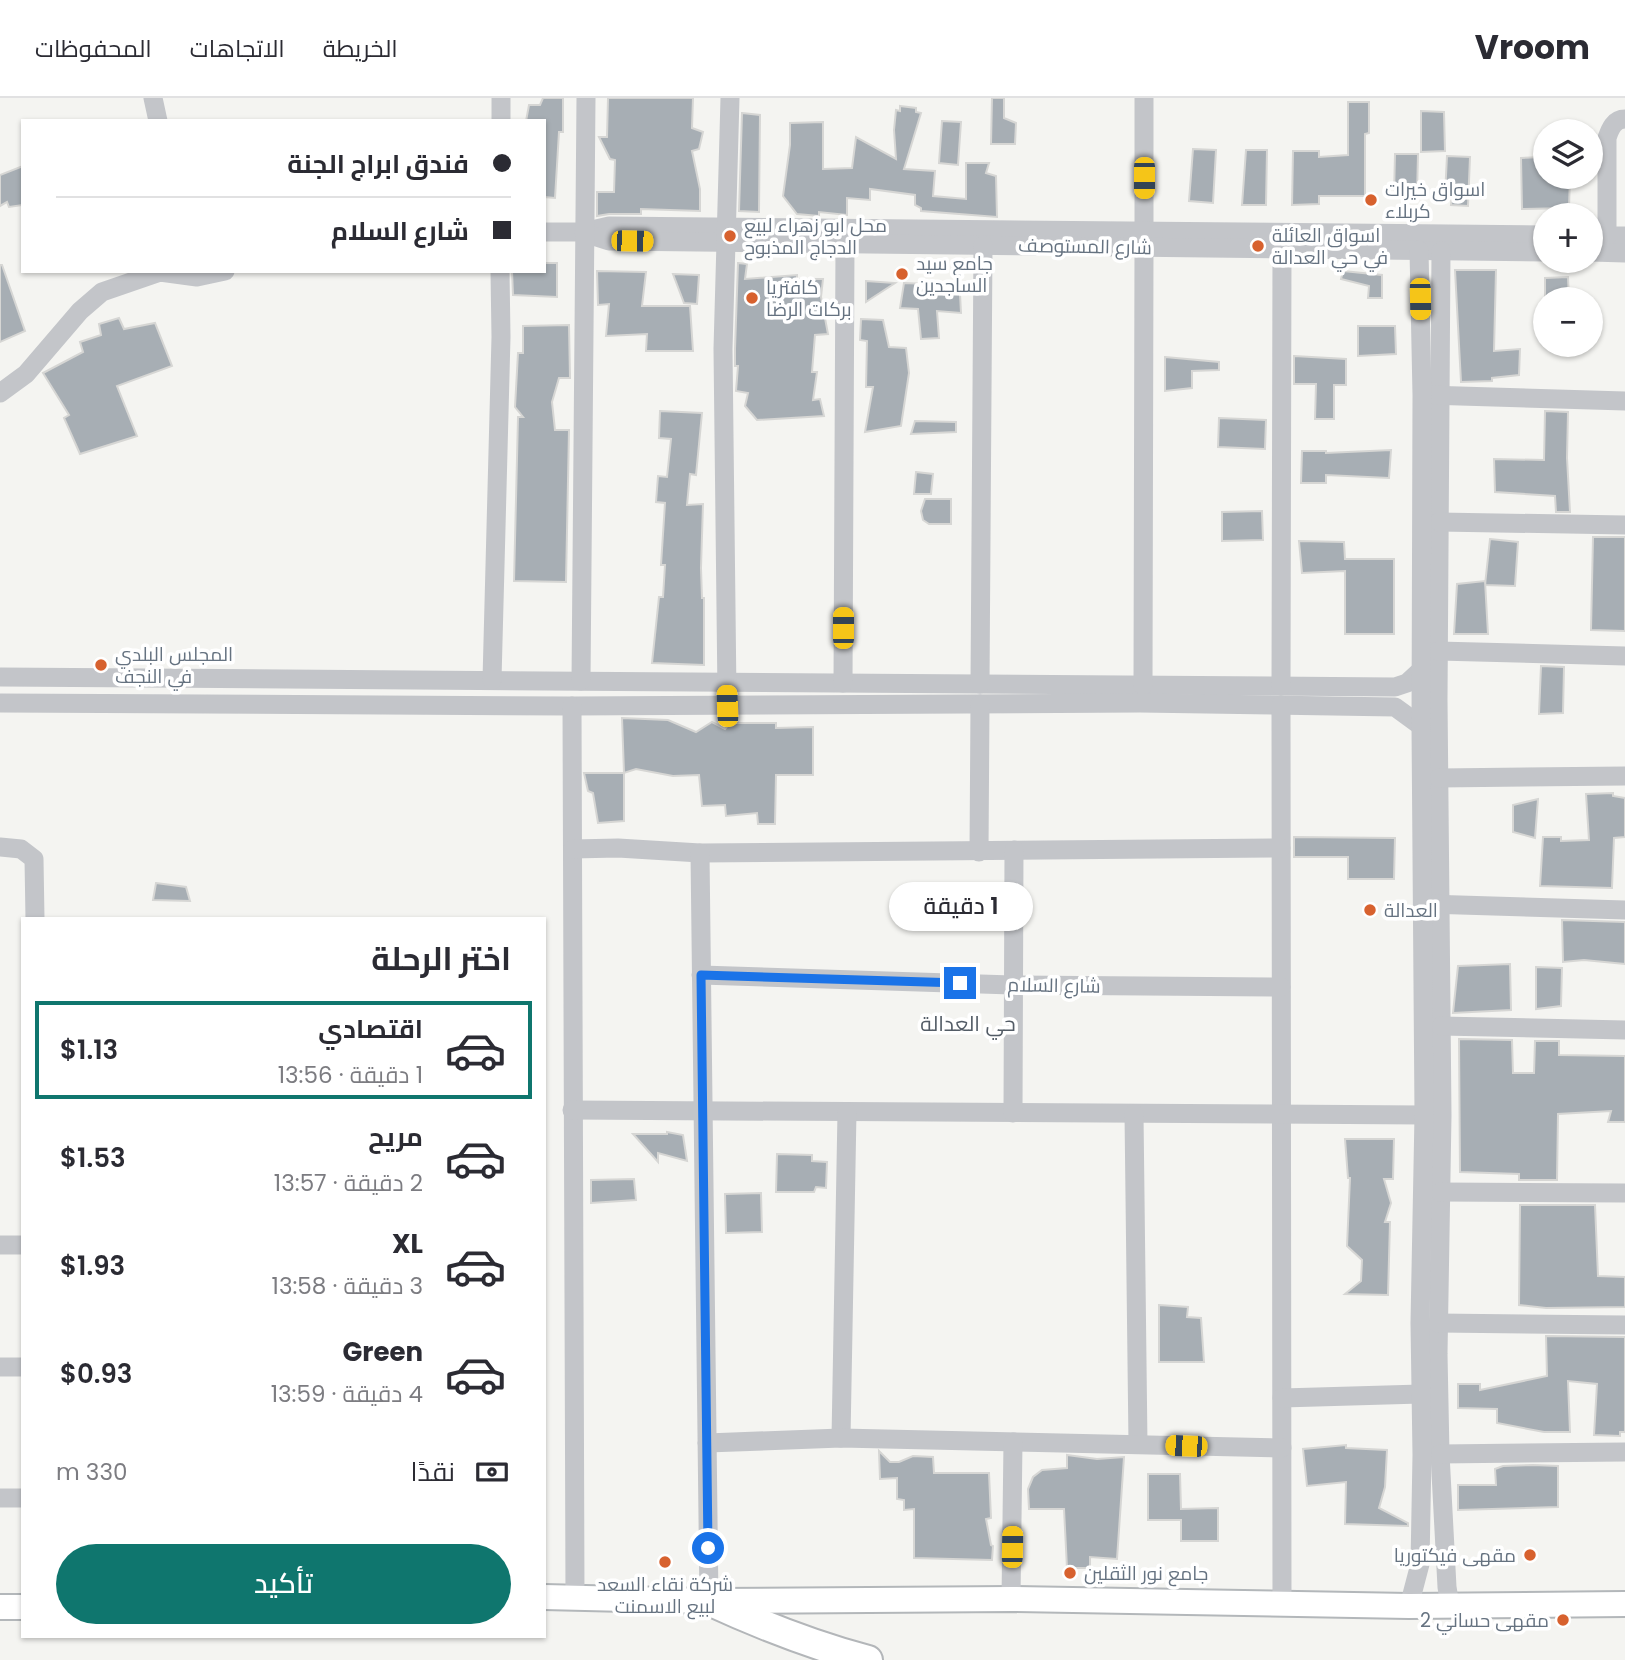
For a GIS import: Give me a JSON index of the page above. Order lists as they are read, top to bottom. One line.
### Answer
{"streets":{"street":["شارع المستوصف","شارع السلام"]},"districts":["حي العدالة"],"places":["اسواق خيرات كربلاء","محل ابو زهراء لبيع الدجاج المذبوح","اسواق العائلة في حي العدالة","جامع سيد الساجدين","كافتريا بركات الرضا","المجلس البلدي في النجف","العدالة","مقهى فيكتوريا","شركة نقاء السعد لبيع الاسمنت","جامع نور الثقلين","مقهى حساني 2"],"page":{"header":"Vroom","nav":["الخريطة","الاتجاهات","المحفوظات"],"map_buttons":["+","−"],"banner":["فندق ابراج الجنة","شارع السلام"],"bubble":"1 دقيقة","heading":"اختر الرحلة","list":[{"name":"اقتصادي","note":"1 دقيقة · 13:56","value":"$1.13"},{"name":"مريح","note":"2 دقيقة · 13:57","value":"$1.53"},{"name":"XL","note":"3 دقيقة · 13:58","value":"$1.93"},{"name":"Green","note":"4 دقيقة · 13:59","value":"$0.93"}],"pay":["نقدًا","330 m"],"buttons":"تأكيد"}}
